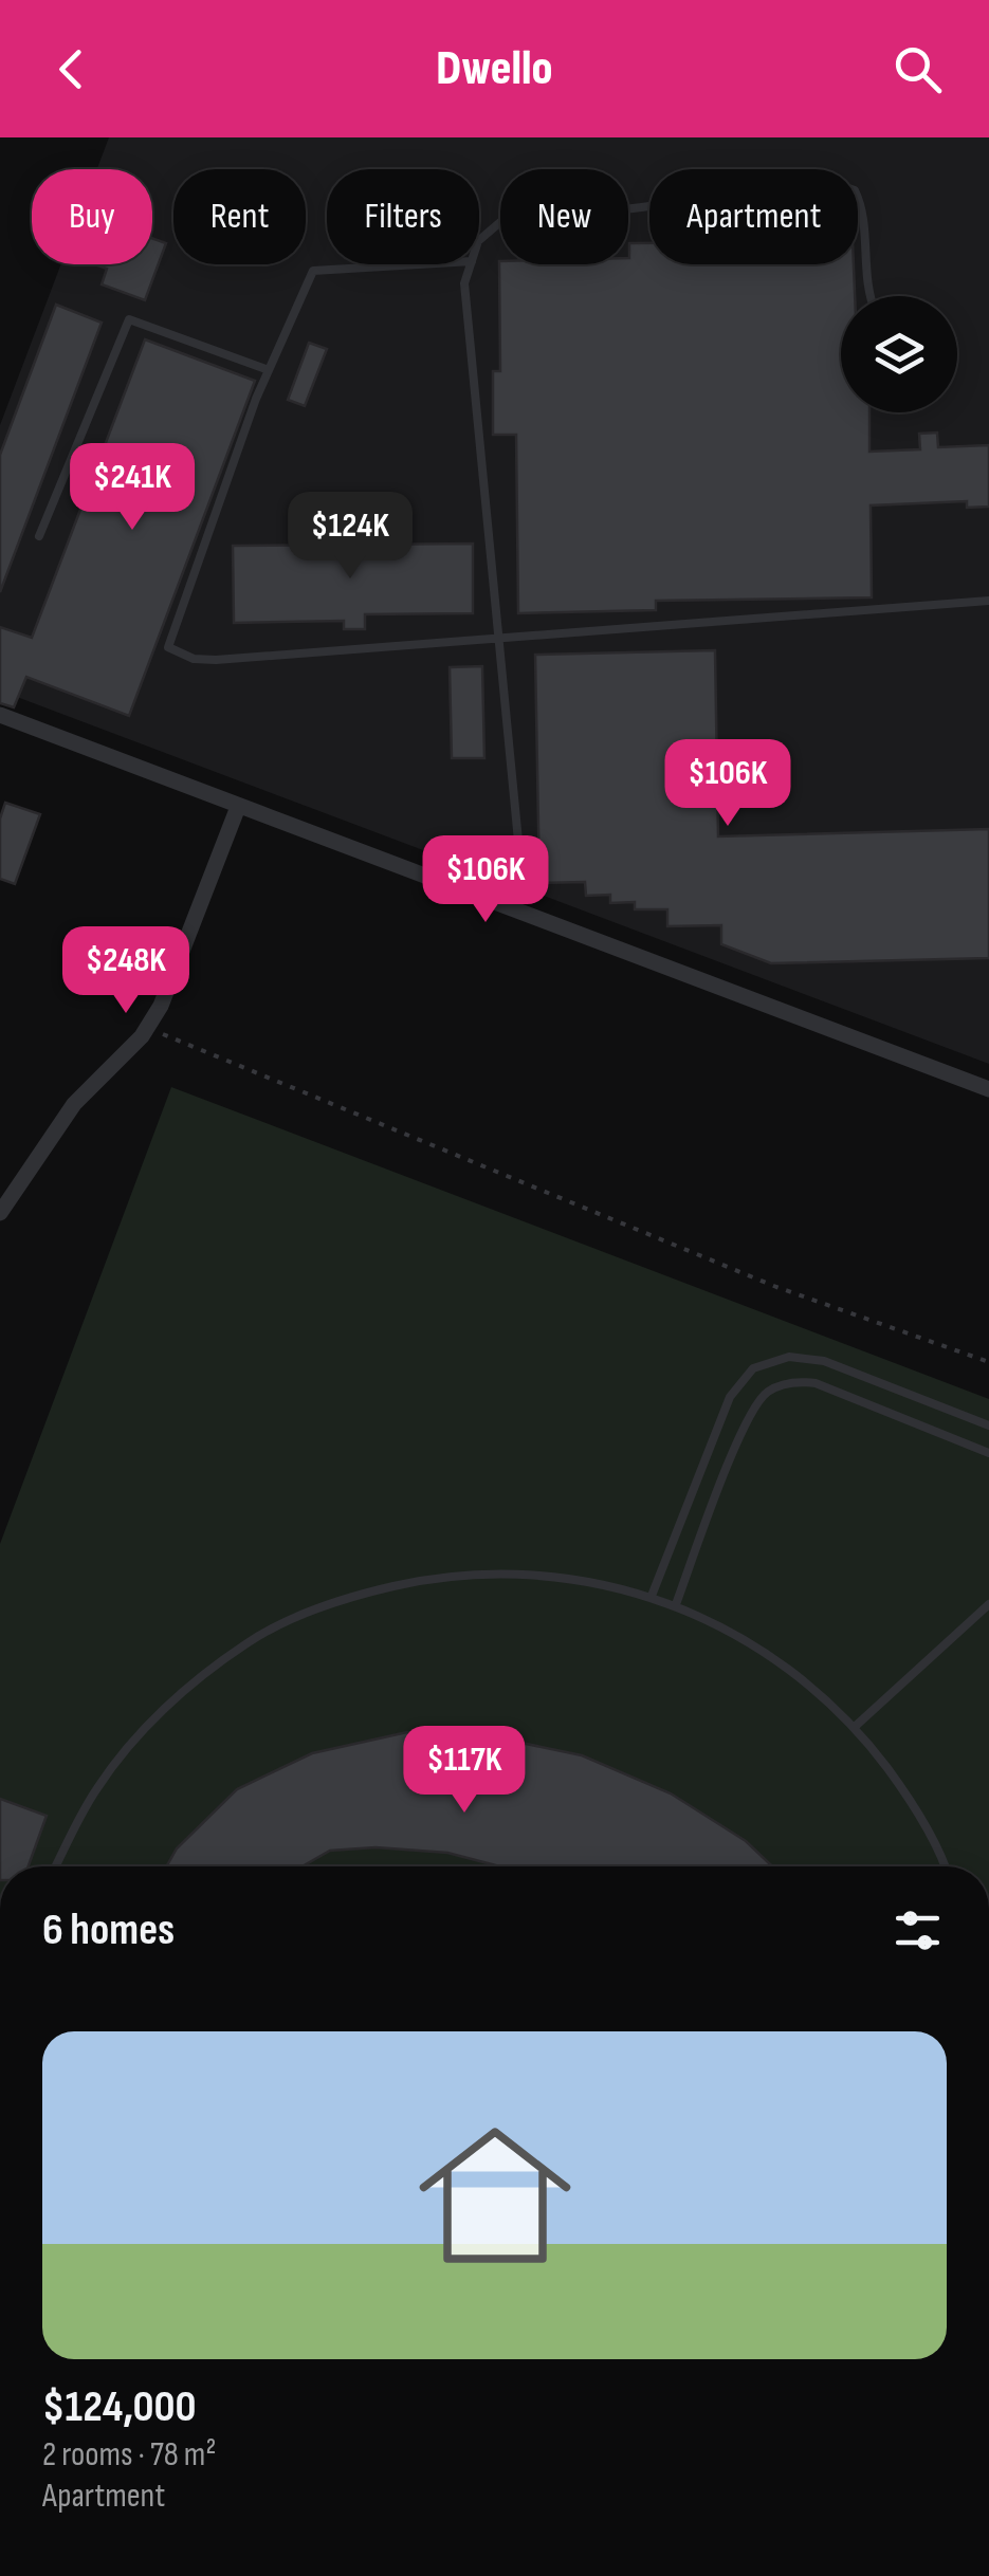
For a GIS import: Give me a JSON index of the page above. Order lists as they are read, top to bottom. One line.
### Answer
{"page":{"header":"Dwello","chip":["Buy","Rent","Filters","New","Apartment"],"price":["$241K","$124K","$106K","$106K","$248K","$117K"],"heading":"6 homes","list":[{"name":"$124,000","note":"2 rooms · 78 m² · Apartment"}]}}
